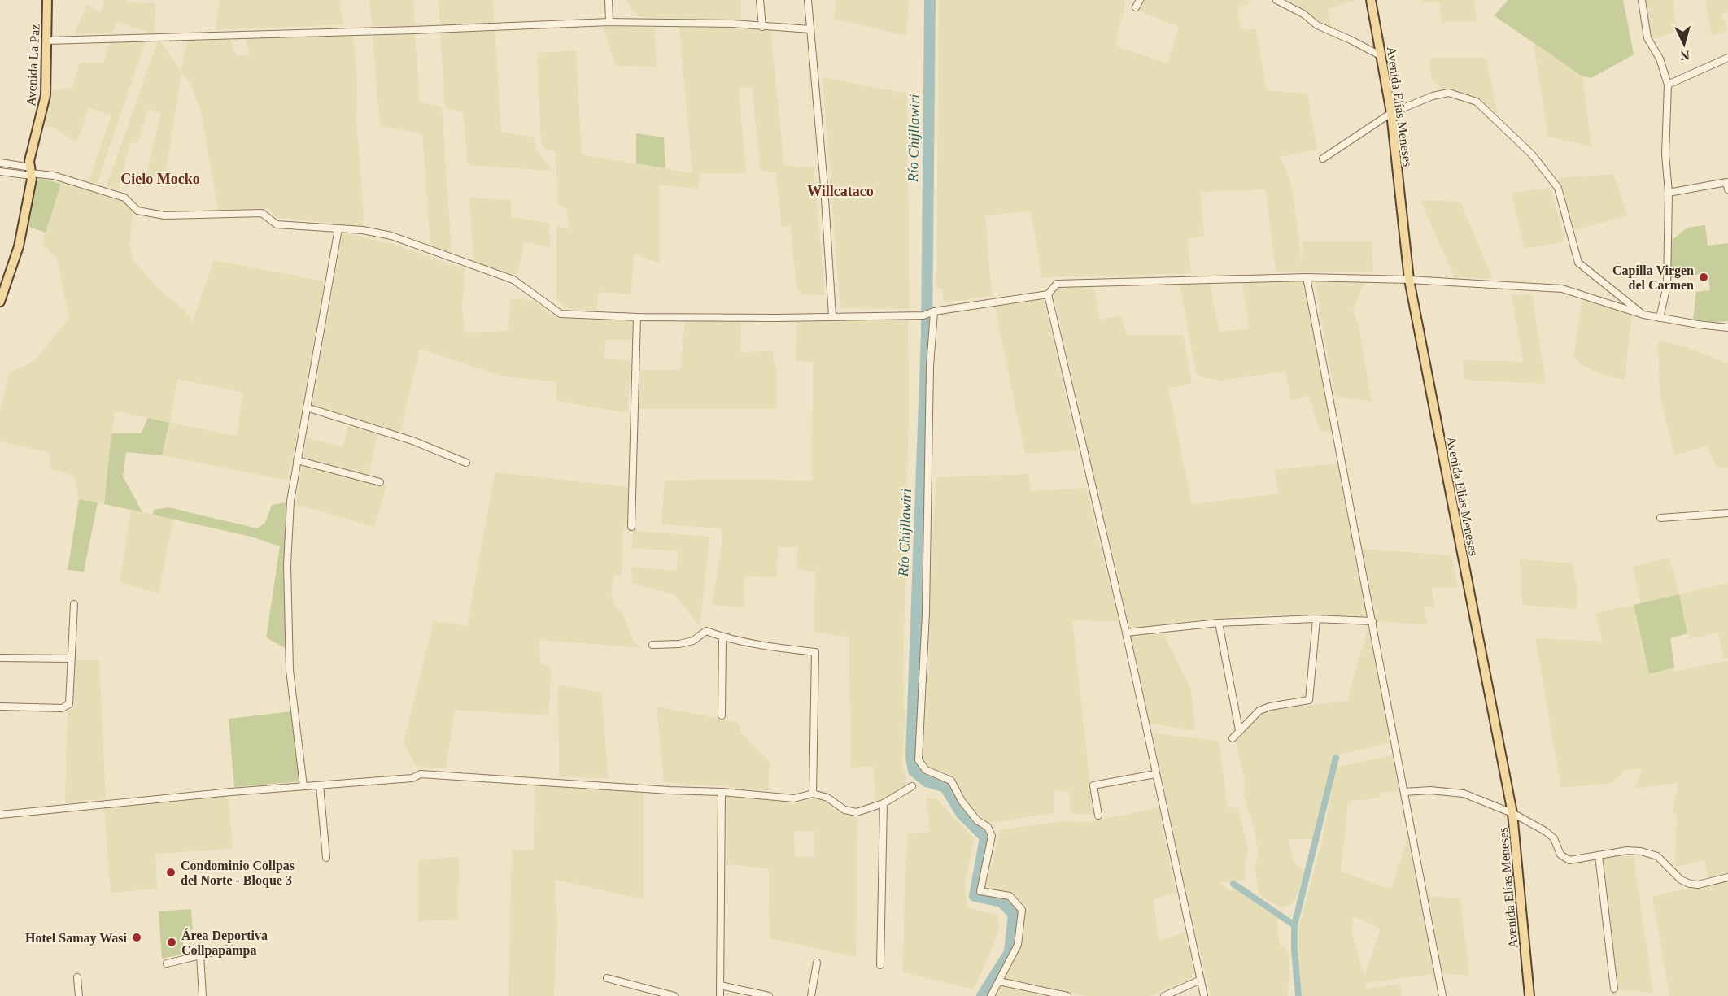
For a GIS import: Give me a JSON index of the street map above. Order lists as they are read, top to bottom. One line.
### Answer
{"streets":{"main road":["Avenida La Paz","Avenida Elías Meneses"]},"districts":["Cielo Mocko","Willcataco"],"water":["Río Chijllawiri"],"places":["Capilla Virgen del Carmen","Condominio Collpas del Norte - Bloque 3","Hotel Samay Wasi","Área Deportiva Collpapampa"],"north":"bottom"}
